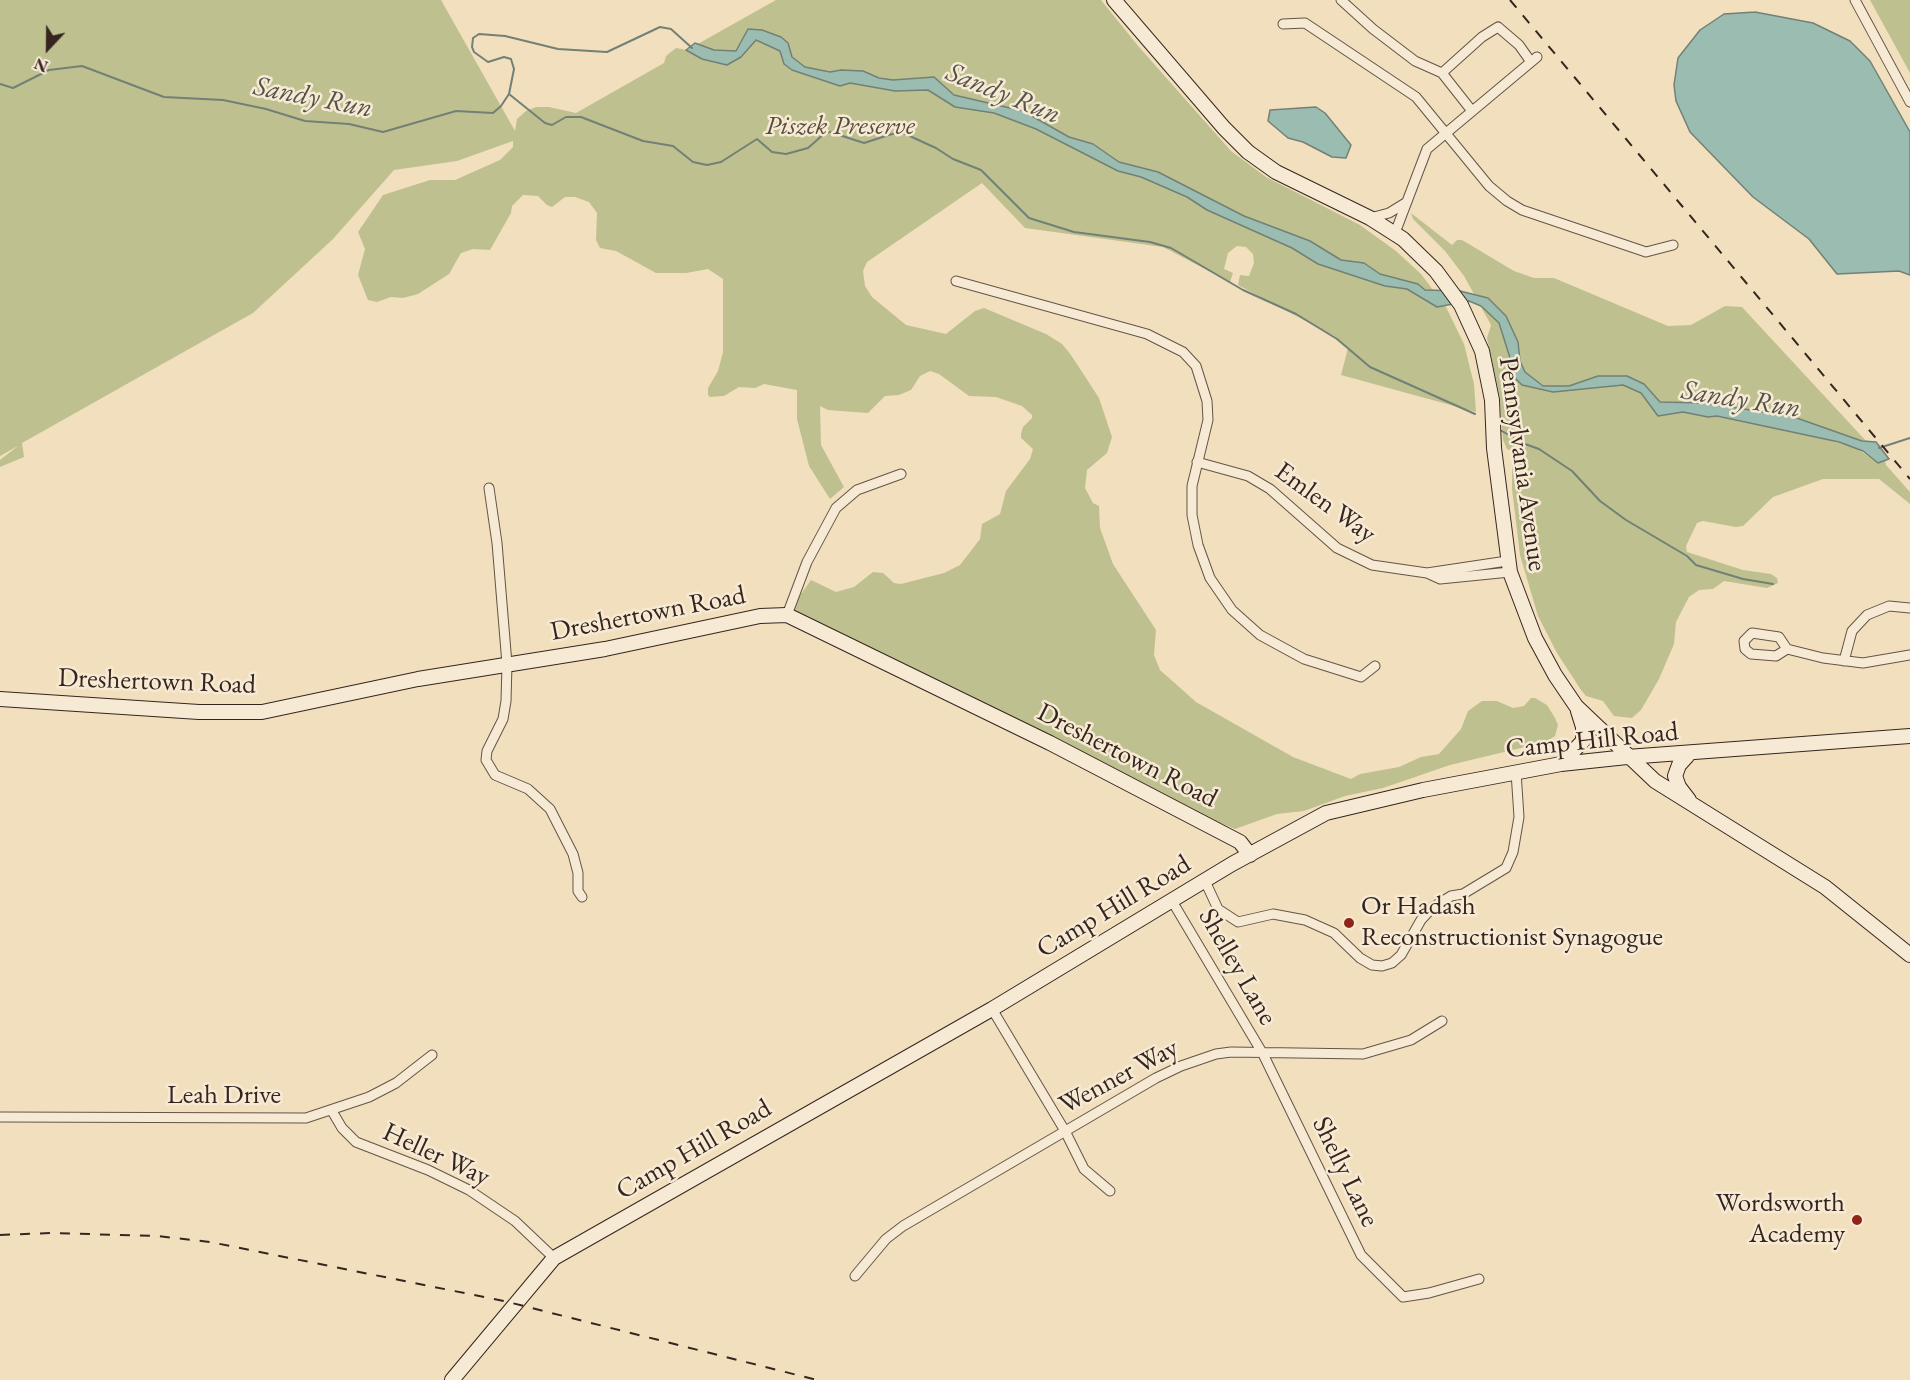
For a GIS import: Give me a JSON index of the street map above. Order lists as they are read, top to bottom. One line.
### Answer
{"streets":{"street":["Pennsylvania Avenue","Emlen Way","Dreshertown Road","Camp Hill Road","Shelley Lane","Wenner Way","Leah Drive","Heller Way","Shelly Lane"]},"crossings":[["Pennsylvania Avenue","Emlen Way"],["Pennsylvania Avenue","Camp Hill Road"],["Dreshertown Road","Camp Hill Road"],["Camp Hill Road","Shelley Lane"],["Camp Hill Road","Heller Way"],["Shelley Lane","Wenner Way"],["Shelley Lane","Shelly Lane"],["Wenner Way","Shelly Lane"],["Leah Drive","Heller Way"]],"water":["Sandy Run"],"parks":["Piszek Preserve"],"places":["Or Hadash Reconstructionist Synagogue","Wordsworth Academy"],"north":"bottom"}
